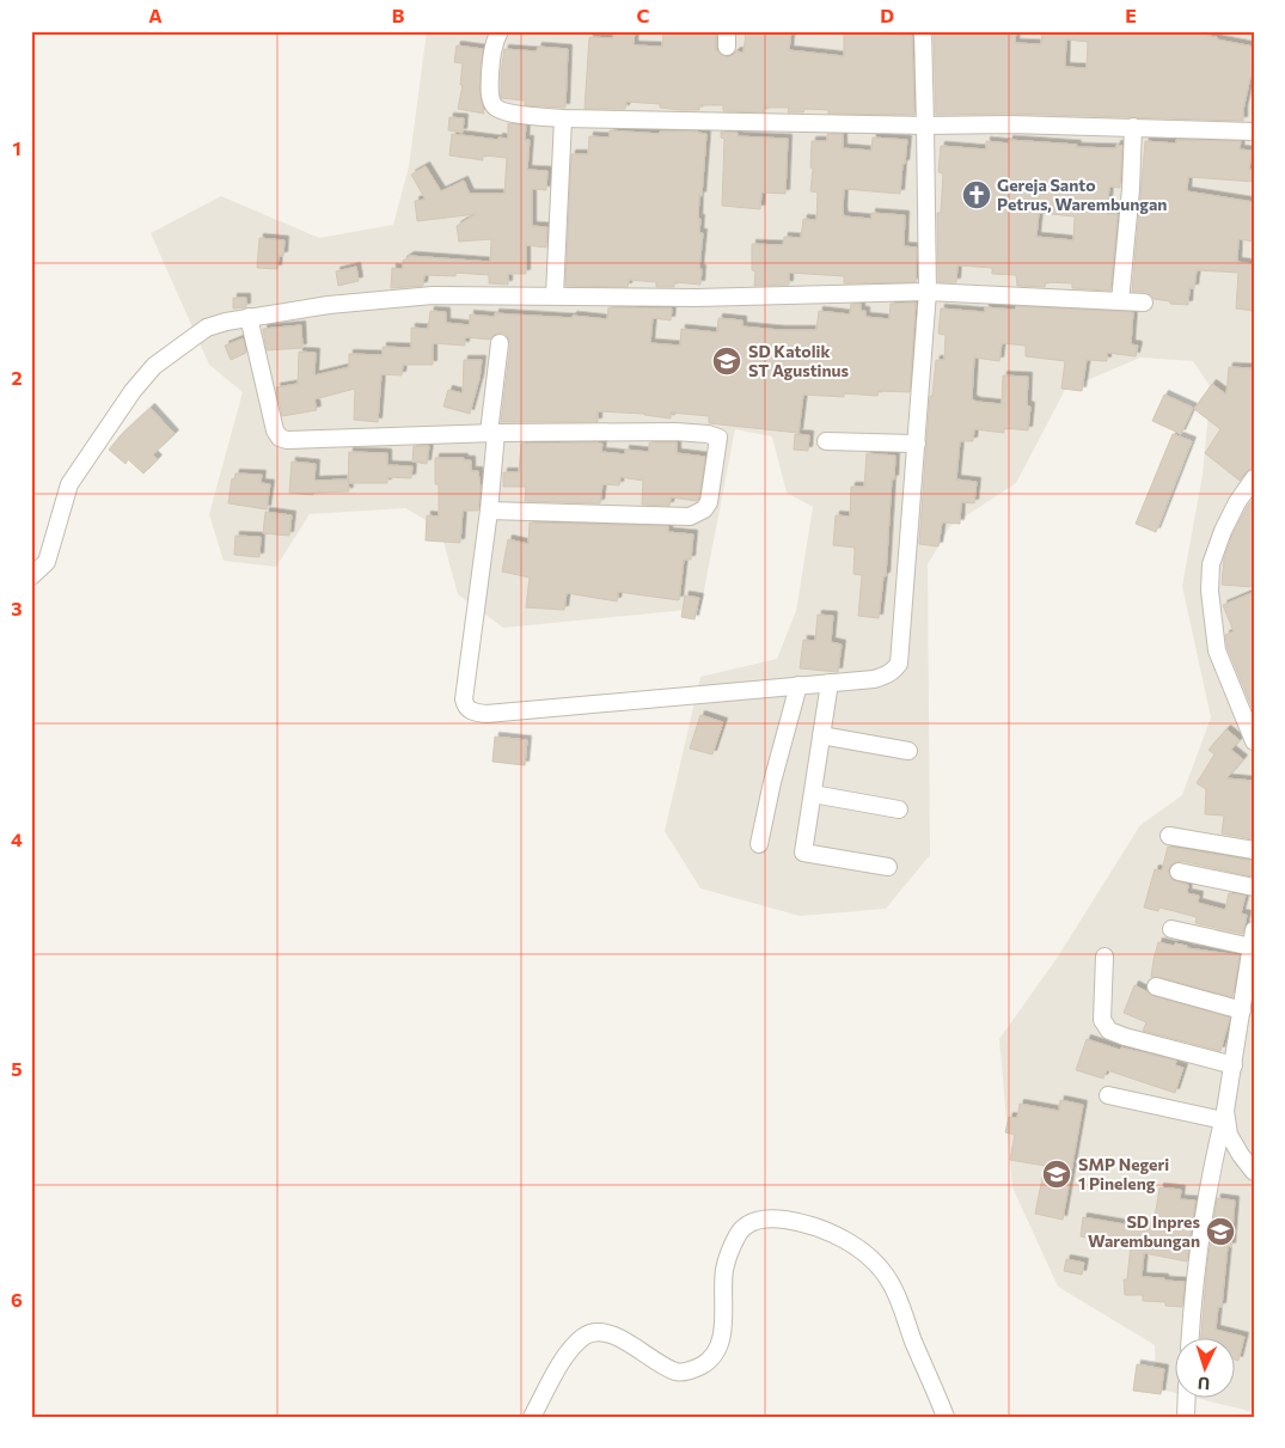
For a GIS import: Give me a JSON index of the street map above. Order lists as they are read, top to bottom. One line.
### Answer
{"places":{"church":["Gereja Santo Petrus, Warembungan"],"school or university":["SD Katolik ST Agustinus","SMP Negeri 1 Pineleng","SD Inpres Warembungan"]},"north":"bottom","grid":{"columns":["A","B","C","D","E"],"rows":["1","2","3","4","5","6"]}}
